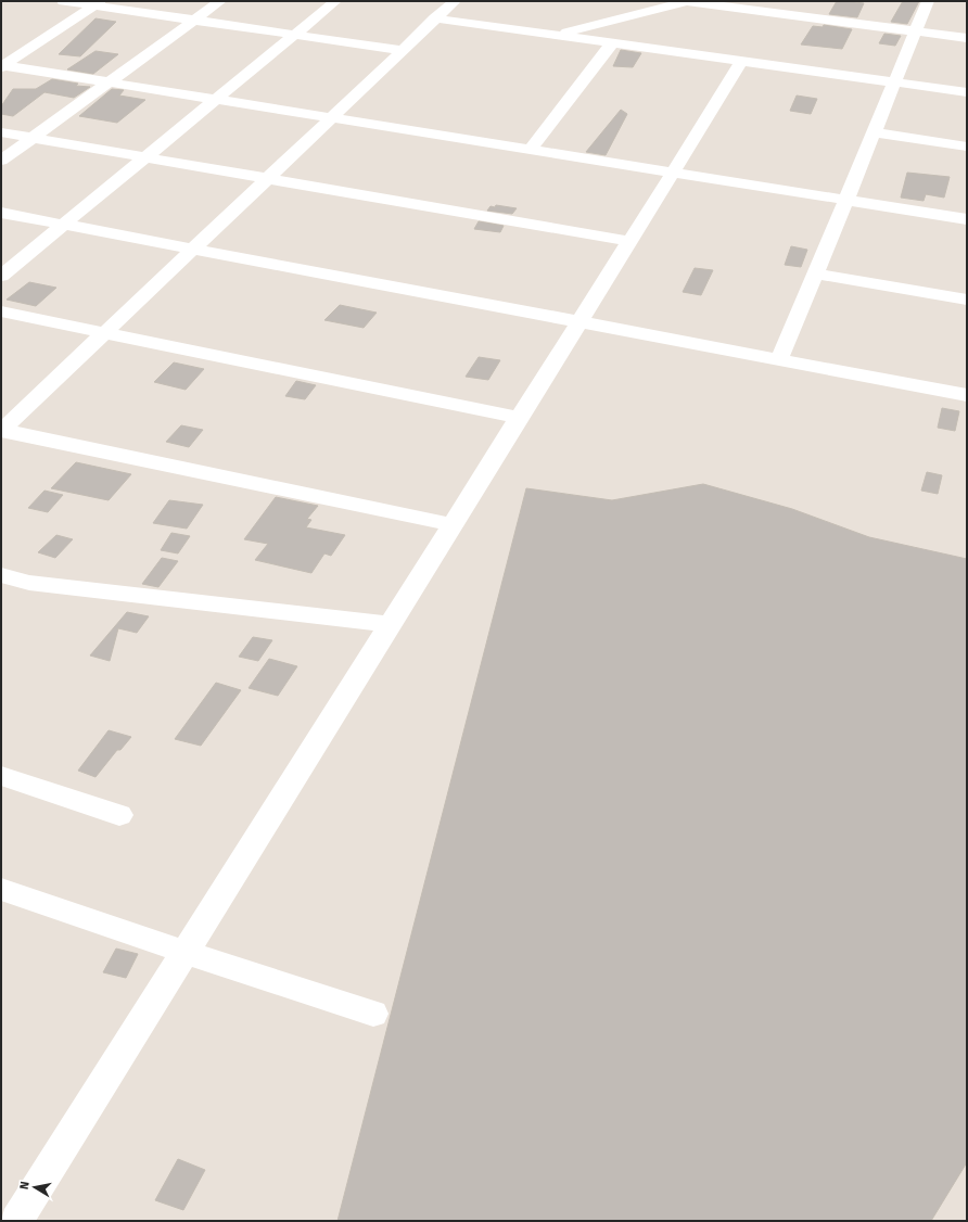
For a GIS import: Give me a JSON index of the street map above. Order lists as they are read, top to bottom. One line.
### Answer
{"north":"left"}
